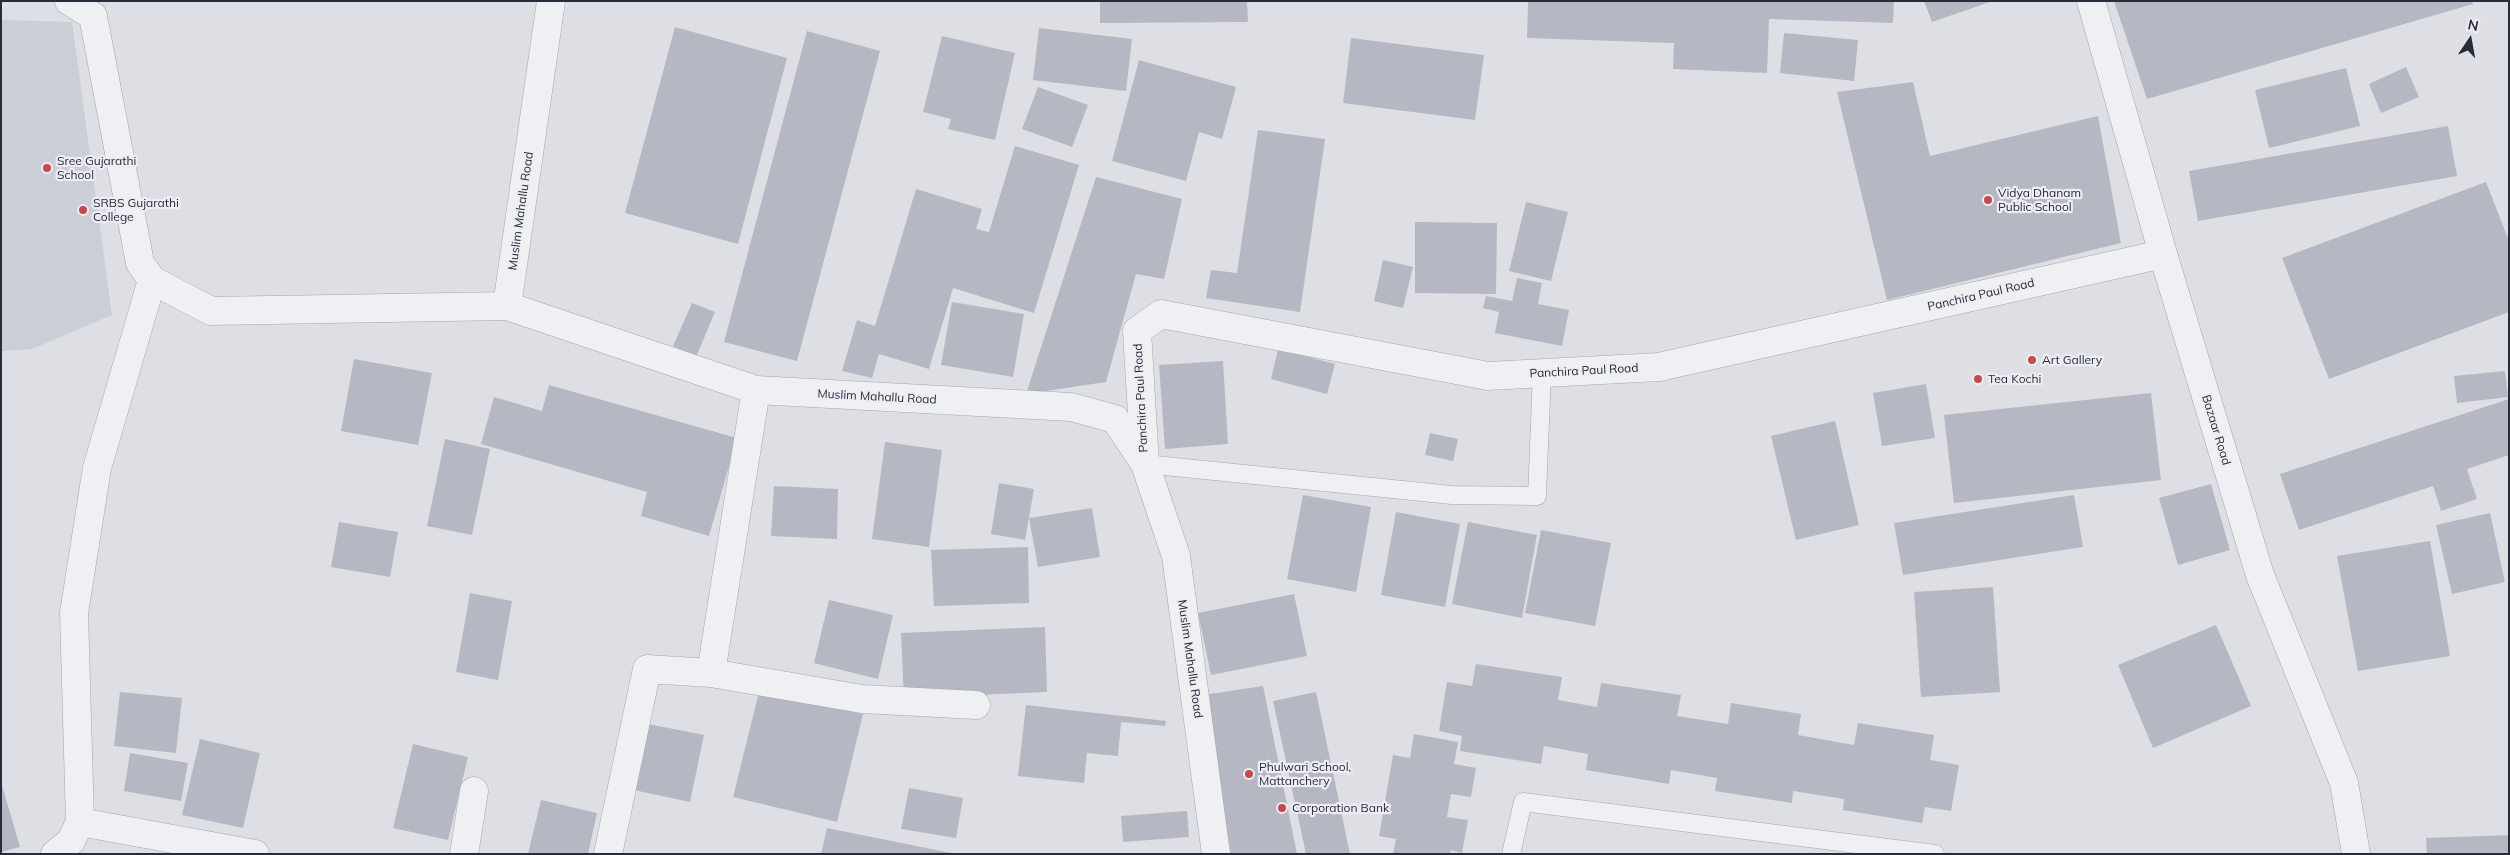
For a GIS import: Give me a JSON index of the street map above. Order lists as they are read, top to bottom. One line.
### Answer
{"streets":{"street":["Muslim Mahallu Road","Panchira Paul Road","Bazaar Road"]},"crossings":[["Muslim Mahallu Road","Panchira Paul Road"],["Panchira Paul Road","Bazaar Road"]],"places":["Sree Gujarathi School","Vidya Dhanam Public School","SRBS Gujarathi College","Art Gallery","Tea Kochi","Phulwari School, Mattanchery","Corporation Bank"],"north":"top"}
